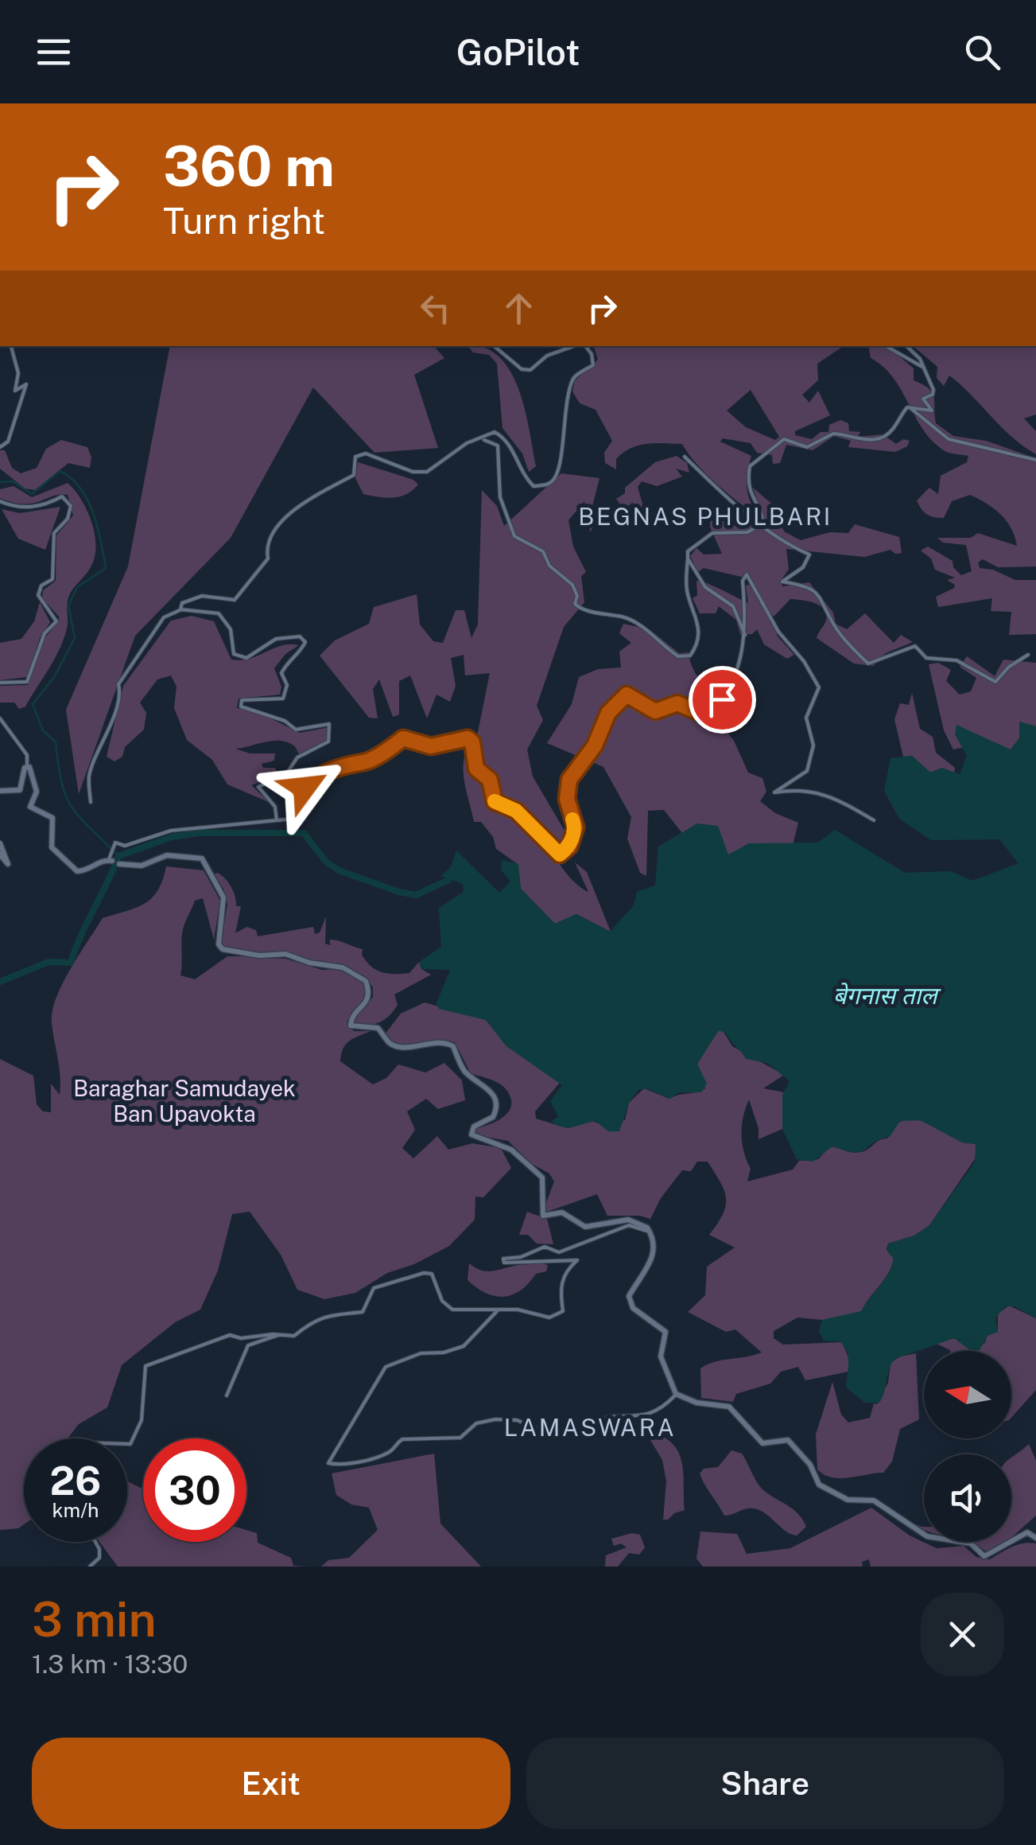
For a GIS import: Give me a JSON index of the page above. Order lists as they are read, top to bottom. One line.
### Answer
{"districts":["BEGNAS PHULBARI","LAMASWARA"],"water":["बेगनास ताल"],"parks":["Baraghar Samudayek Ban Upavokta"],"north":"left","page":{"header":"GoPilot","turn":["360 m","Turn right"],"speed":"26 km/h","limit":"30","heading":["3 min","1.3 km · 13:30"],"buttons":["Exit","Share"]}}
